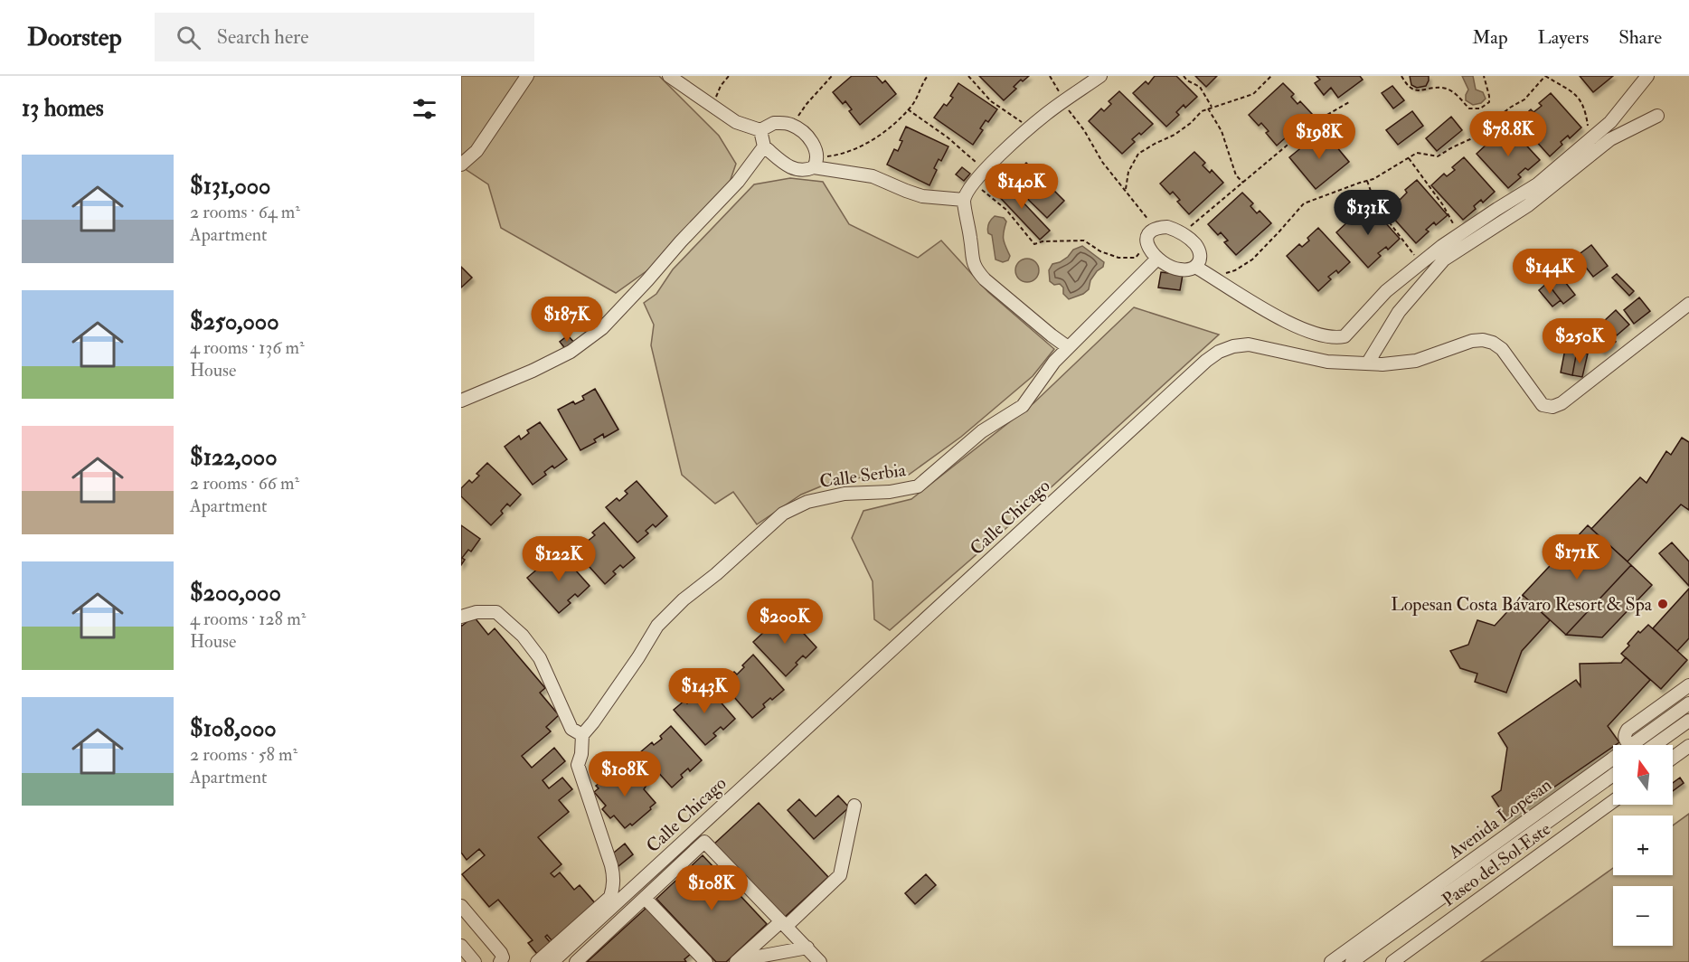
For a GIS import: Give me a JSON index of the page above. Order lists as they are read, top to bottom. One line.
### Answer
{"streets":{"street":["Calle Serbia","Calle Chicago","Avenida Lopesan","Paseo del Sol Este"]},"places":["Lopesan Costa Bávaro Resort & Spa"],"north":"top","page":{"header":"Doorstep","search":"Search here","nav":["Map","Layers","Share"],"heading":"13 homes","price":["$78.8K","$198K","$140K","$131K","$144K","$187K","$250K","$171K","$122K","$200K","$143K","$108K","$108K"],"list":[{"name":"$131,000","note":"2 rooms · 64 m² · Apartment"},{"name":"$250,000","note":"4 rooms · 136 m² · House"},{"name":"$122,000","note":"2 rooms · 66 m² · Apartment"},{"name":"$200,000","note":"4 rooms · 128 m² · House"},{"name":"$108,000","note":"2 rooms · 58 m² · Apartment"}],"map_buttons":["+","−"]}}
